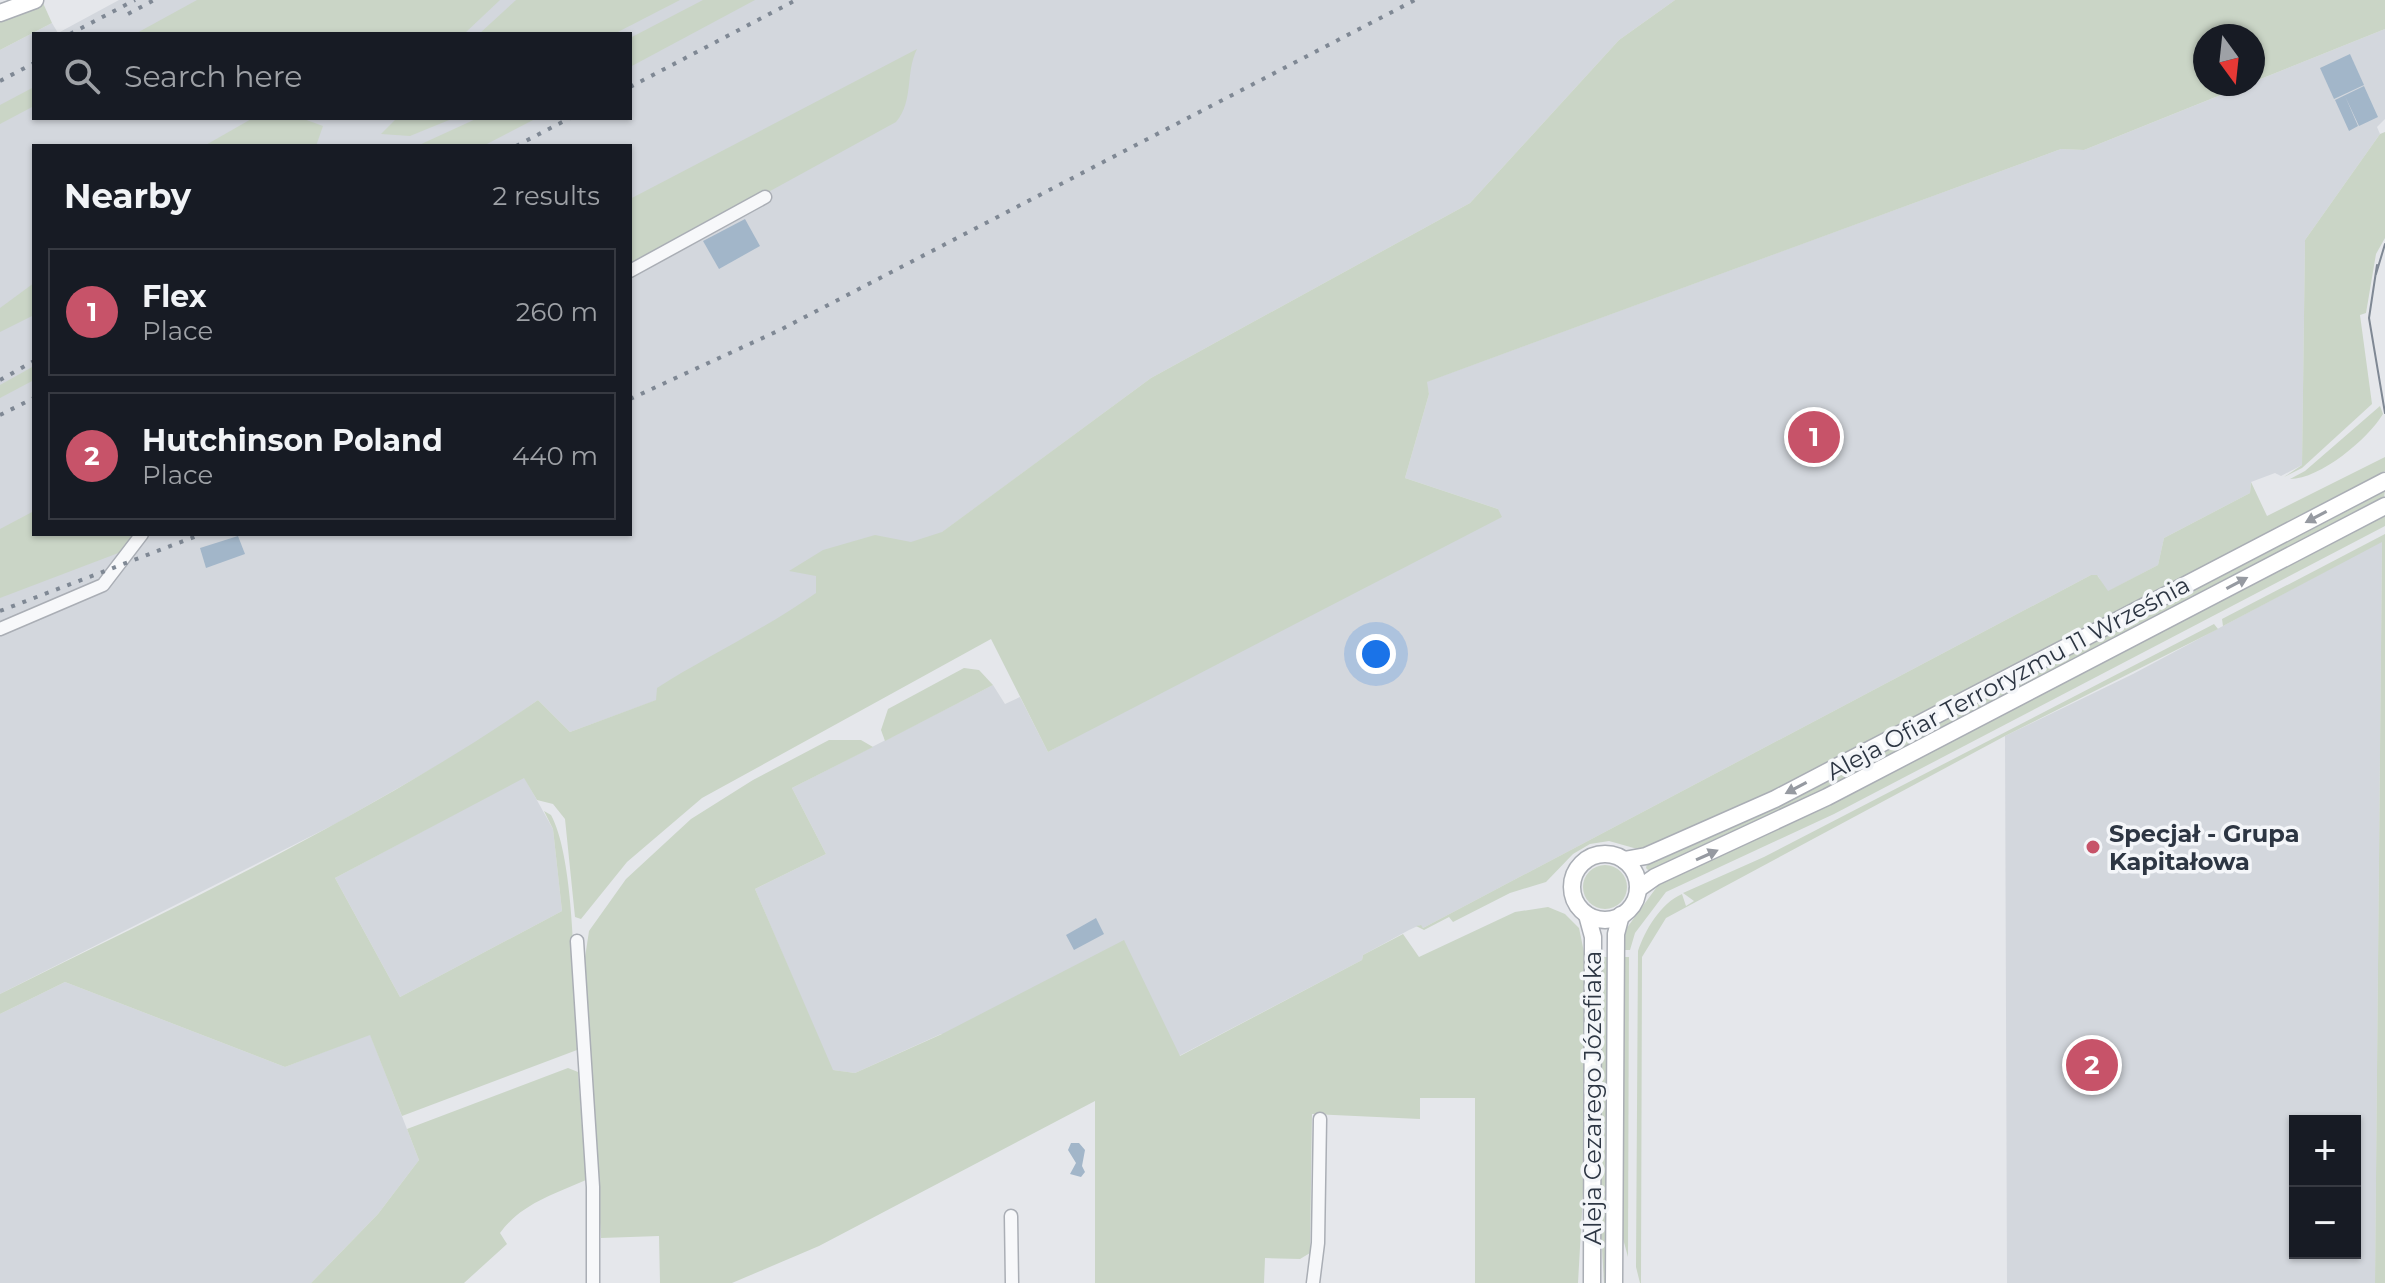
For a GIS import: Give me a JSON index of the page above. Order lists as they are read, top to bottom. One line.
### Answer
{"streets":{"street":["Aleja Ofiar Terroryzmu 11 Września","Aleja Cezarego Józefiaka"]},"crossings":[["Aleja Ofiar Terroryzmu 11 Września","Aleja Cezarego Józefiaka"]],"places":["Specjał - Grupa Kapitałowa"],"north":"bottom","page":{"search":"Search here","heading":["Nearby","2 results"],"list":[{"mark":"1","name":"Flex","note":"Place","value":"260 m"},{"mark":"2","name":"Hutchinson Poland","note":"Place","value":"440 m"}],"pins":["1","2"],"map_buttons":["+","−"]}}
